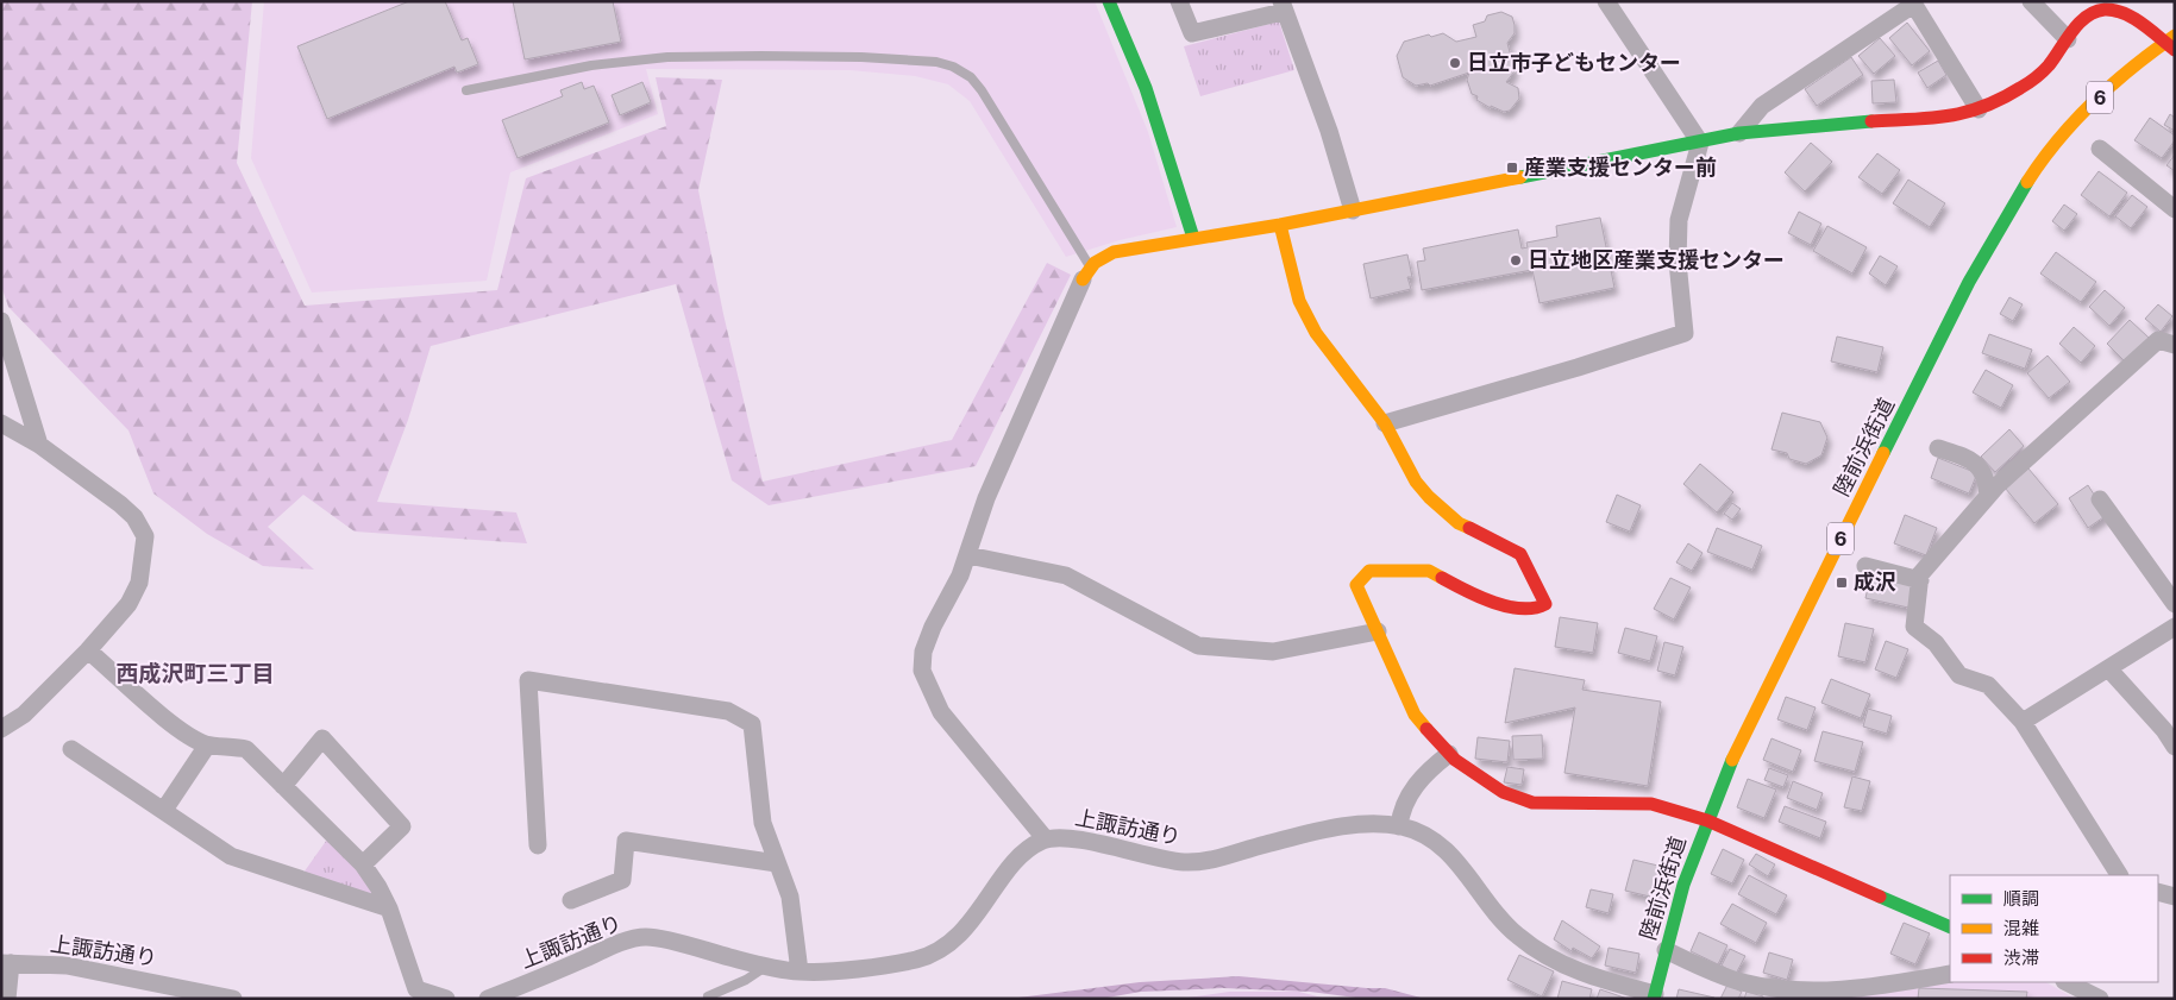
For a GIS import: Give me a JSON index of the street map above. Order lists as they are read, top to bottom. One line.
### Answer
{"streets":{"main road":["6","陸前浜街道"],"street":["上諏訪通り"]},"crossings":[["陸前浜街道","上諏訪通り"]],"districts":["西成沢町三丁目"],"places":{"other":["日立市子どもセンター","日立地区産業支援センター"],"transit":["産業支援センター前","成沢"]},"legend":["順調","混雑","渋滞"]}
